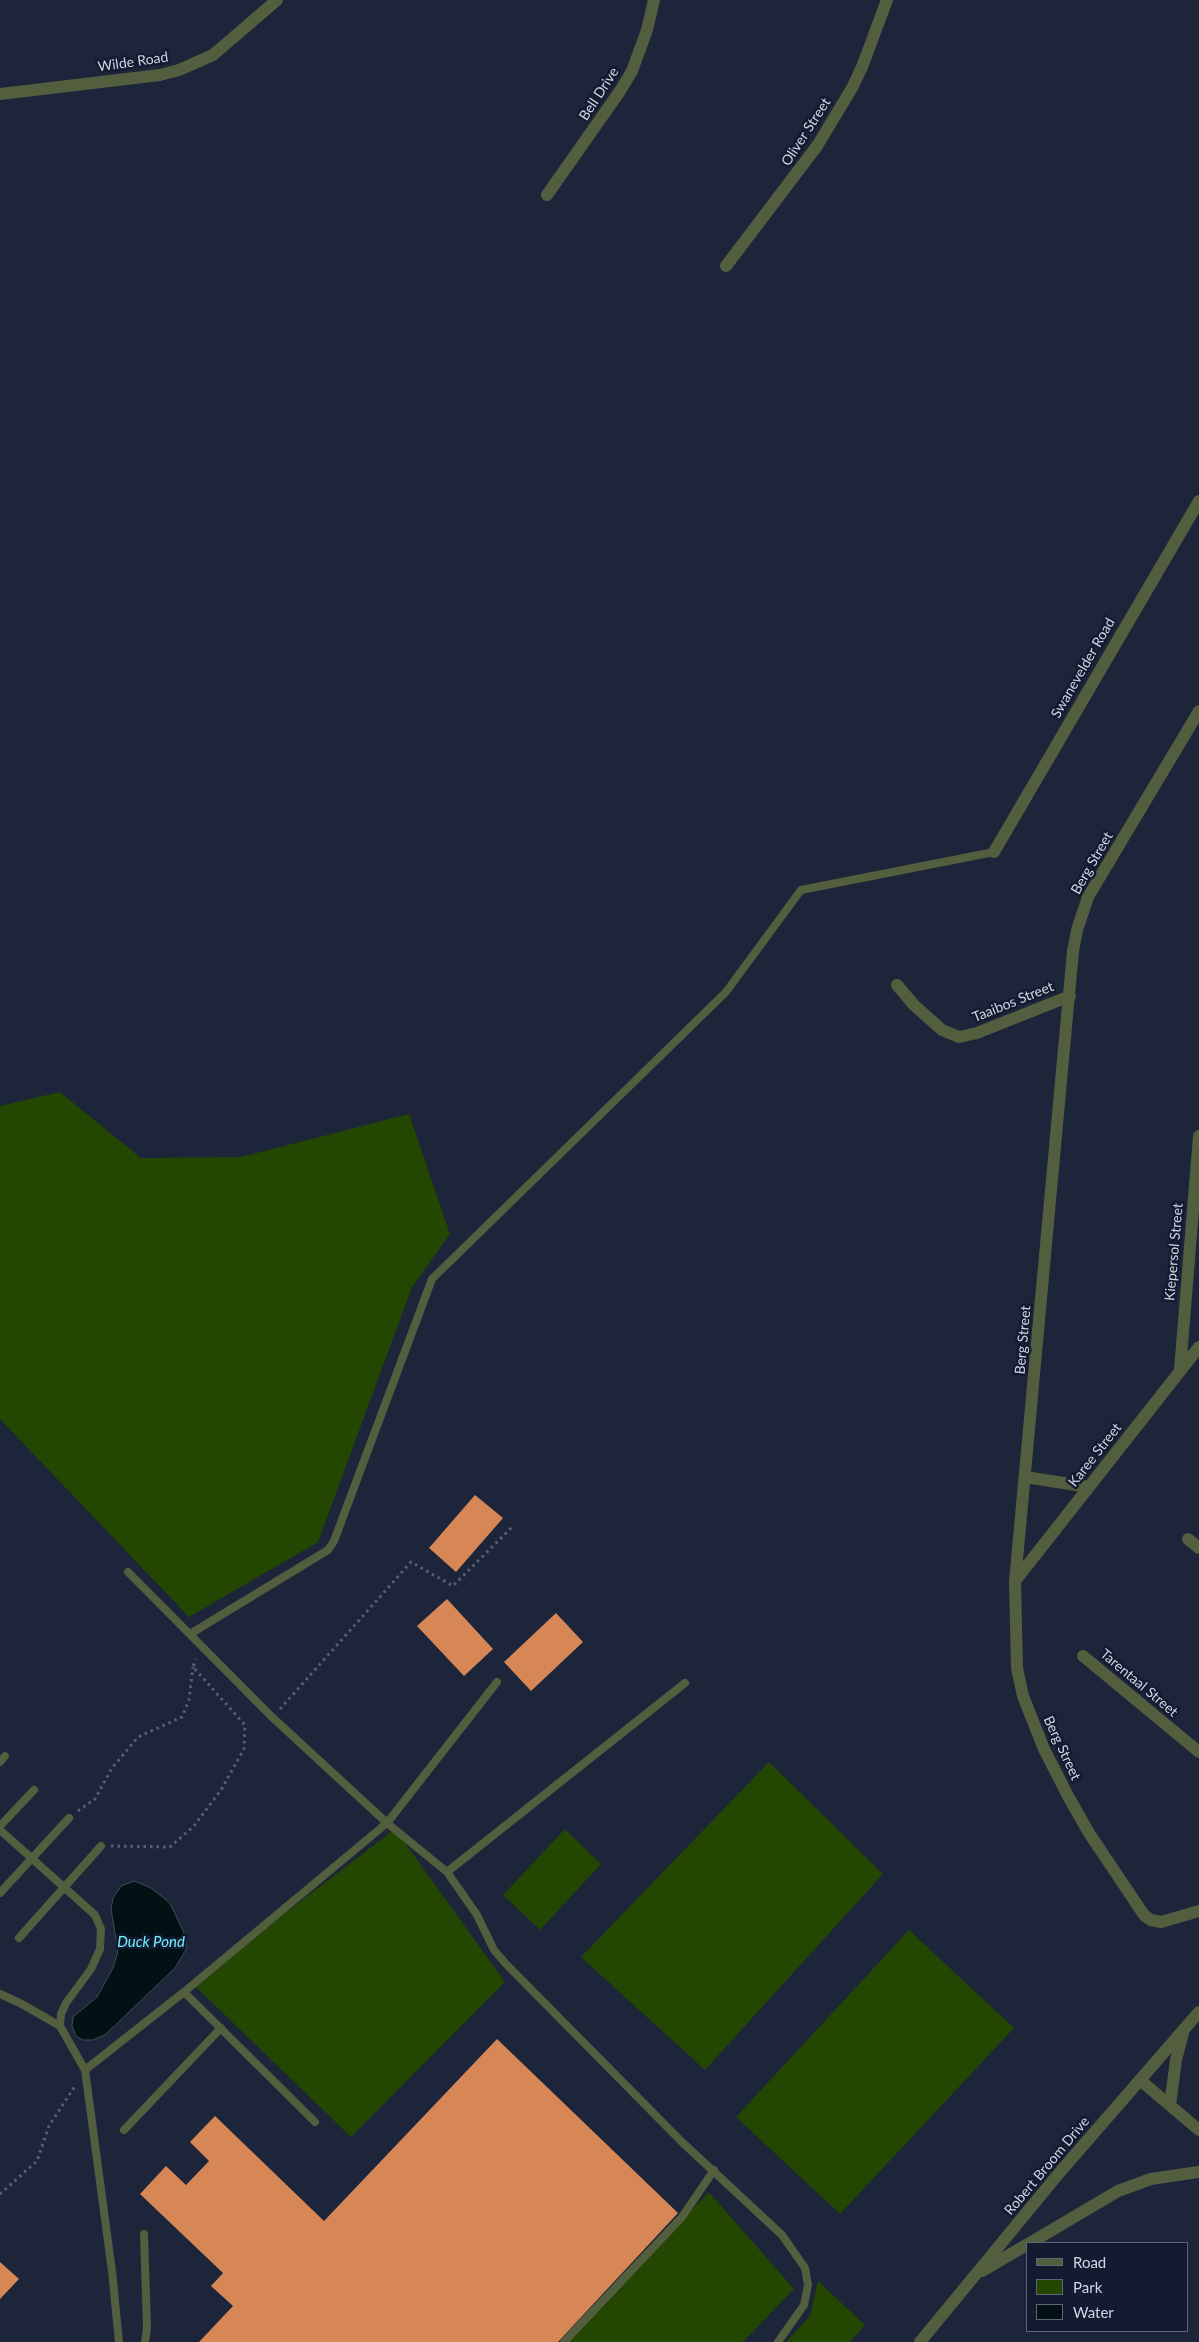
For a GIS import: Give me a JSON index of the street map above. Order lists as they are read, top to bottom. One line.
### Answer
{"streets":{"street":["Wilde Road","Bell Drive","Oliver Street","Swanevelder Road","Berg Street","Taaibos Street","Kiepersol Street","Karee Street","Tarentaal Street","Robert Broom Drive"]},"crossings":[["Berg Street","Taaibos Street"],["Berg Street","Karee Street"],["Kiepersol Street","Karee Street"]],"water":["Duck Pond"],"legend":["Road","Park","Water"]}
